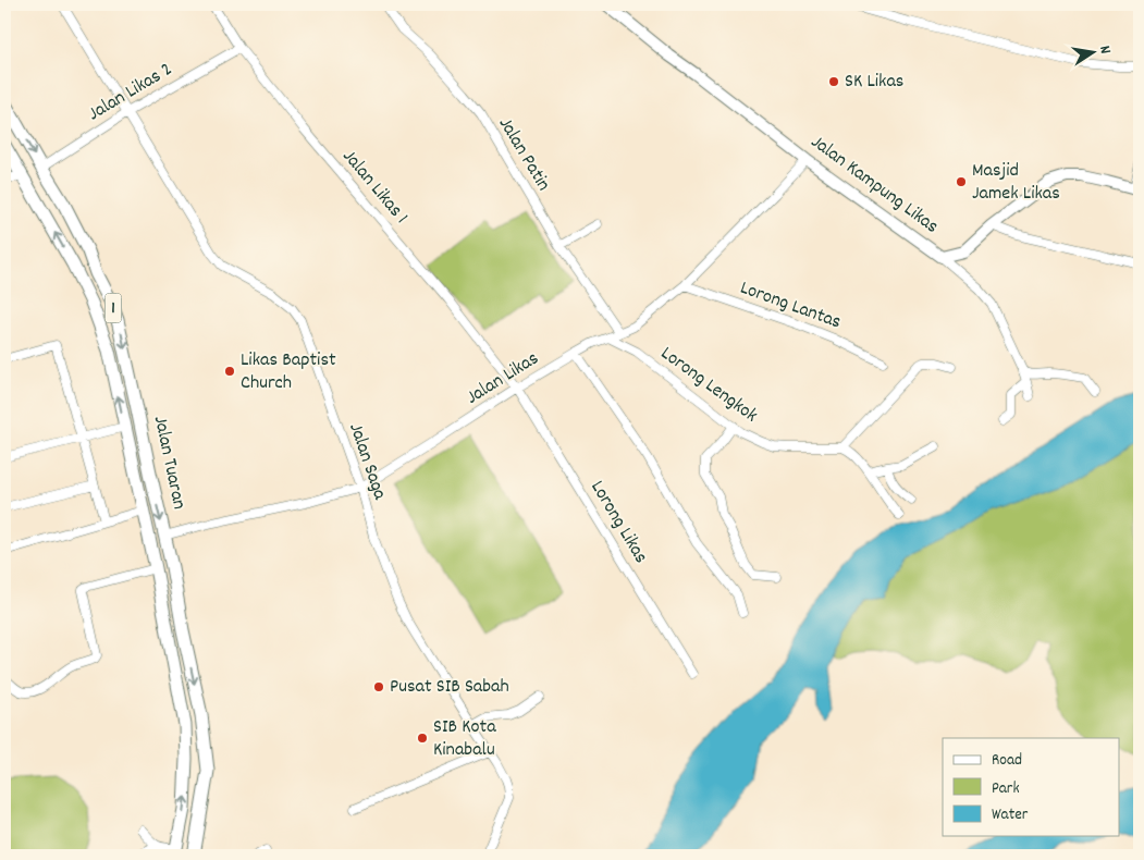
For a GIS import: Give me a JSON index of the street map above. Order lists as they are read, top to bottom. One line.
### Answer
{"streets":{"main road":["Jalan Kampung Likas","1","Jalan Tuaran"],"street":["Jalan Likas 2","Jalan Patin","Jalan Likas 1","Lorong Lantas","Jalan Likas","Lorong Lengkok","Jalan Saga","Lorong Likas"]},"crossings":[["Jalan Likas 2","Jalan Likas 1"],["Jalan Likas 2","Jalan Saga"],["Jalan Likas 2","Jalan Tuaran"],["Jalan Patin","Jalan Likas"],["Jalan Kampung Likas","Jalan Likas"],["Jalan Likas 1","Jalan Likas"],["Jalan Likas 1","Lorong Likas"],["Lorong Lantas","Jalan Likas"],["Jalan Likas","Lorong Lengkok"],["Jalan Likas","Jalan Saga"],["Jalan Likas","Jalan Tuaran"],["Jalan Likas","Lorong Likas"]],"places":["SK Likas","Masjid Jamek Likas","Likas Baptist Church","Pusat SIB Sabah","SIB Kota Kinabalu"],"legend":["Road","Park","Water"],"north":"right"}
